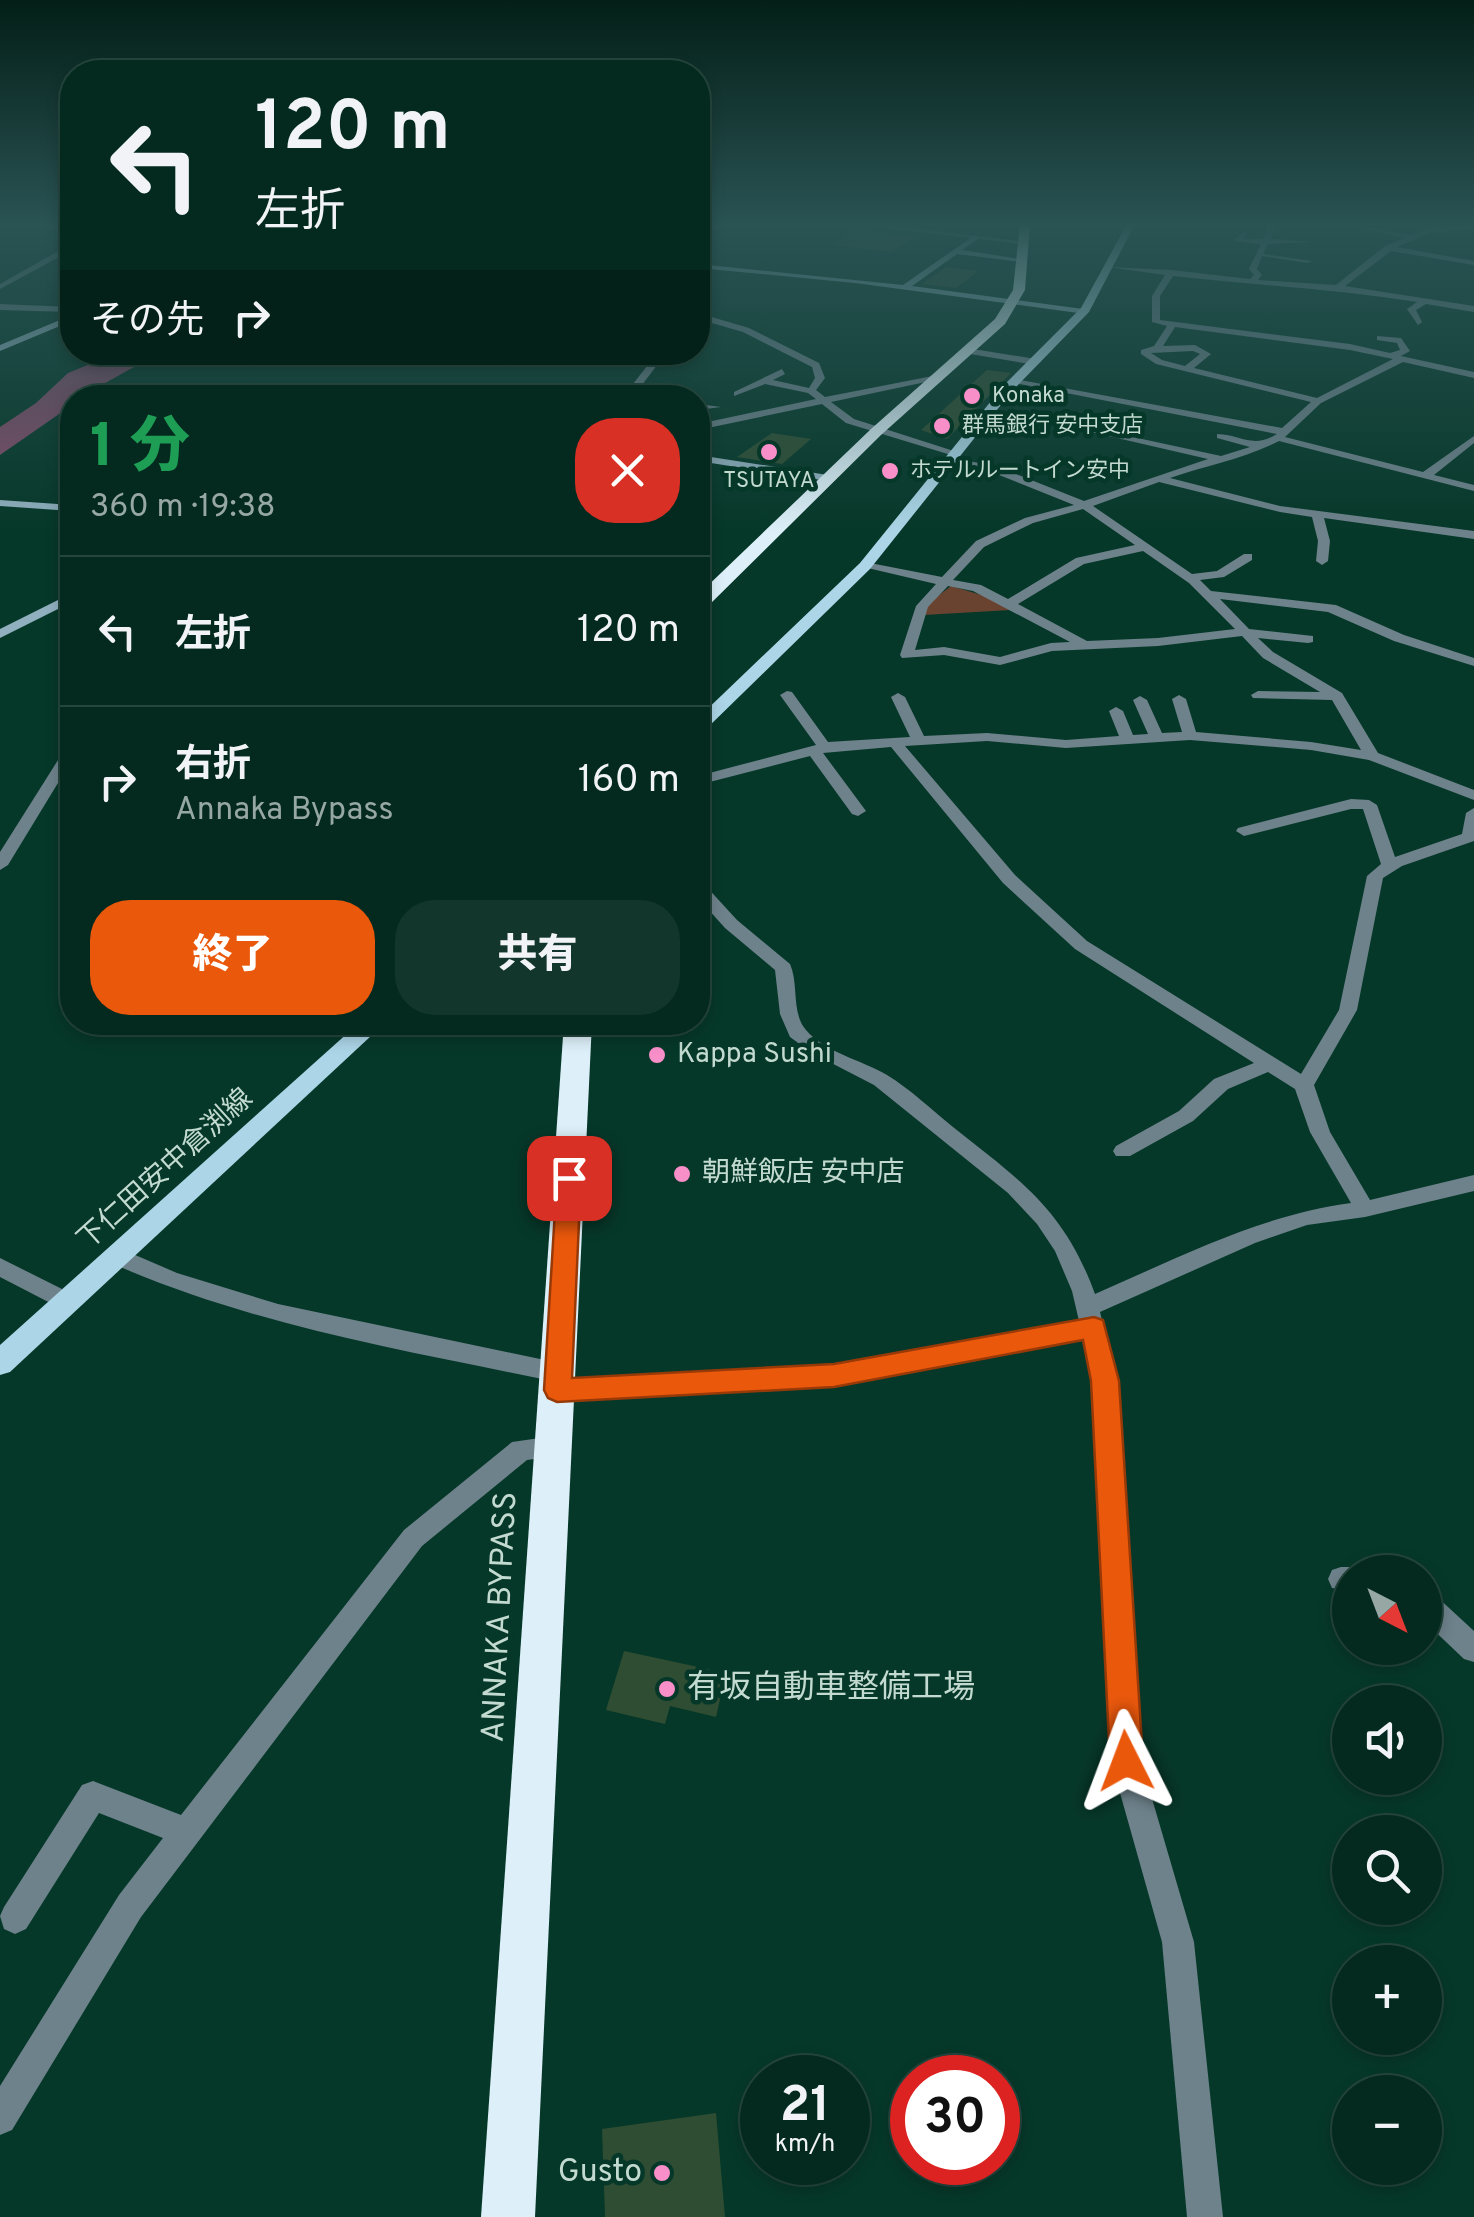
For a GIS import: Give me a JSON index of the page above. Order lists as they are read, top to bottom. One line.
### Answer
{"streets":{"highway":["ANNAKA BYPASS"],"main road":["下仁田安中倉渕線"]},"places":["Konaka","群馬銀行 安中支店","TSUTAYA","ホテルルートイン安中","Kappa Sushi","朝鮮飯店 安中店","有坂自動車整備工場","Gusto"],"north":"bottom right","page":{"turn":["120 m","左折"],"then":"その先","heading":["1 分","360 m · 19:38"],"list":[{"name":"左折","value":"120 m"},{"name":"右折","note":"Annaka Bypass","value":"160 m"}],"buttons":["終了","共有"],"map_buttons":["+","−"],"speed":"21 km/h","limit":"30"}}
